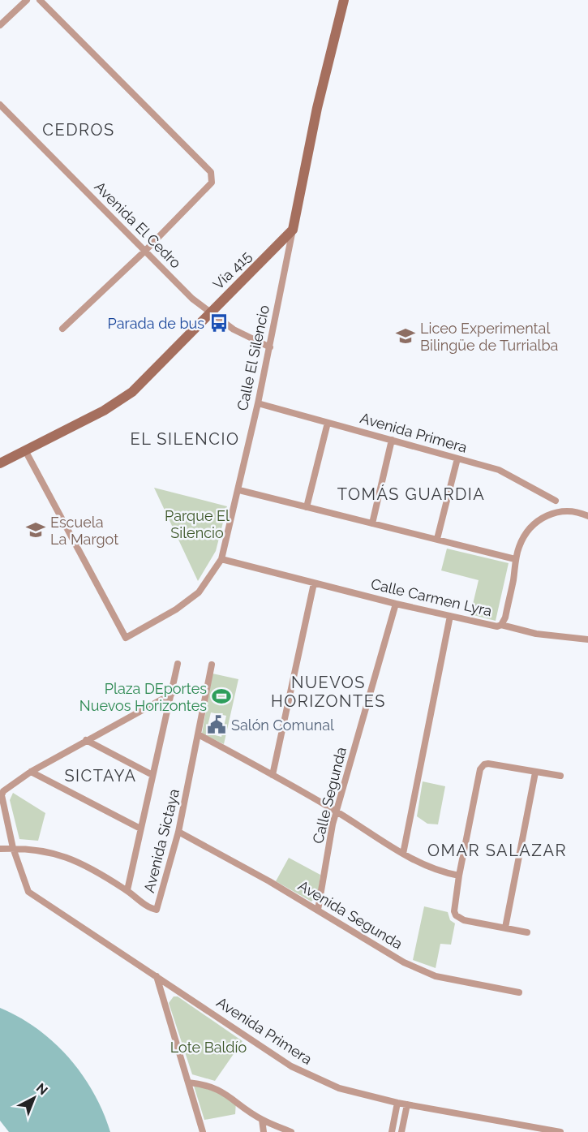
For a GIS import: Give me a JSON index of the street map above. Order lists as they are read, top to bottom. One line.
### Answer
{"streets":{"street":["Avenida El Cedro","Vía 415","Calle El Silencio","Avenida Primera","Calle Carmen Lyra","Calle Segunda","Avenida Sictaya","Avenida Segunda"]},"crossings":[["Avenida El Cedro","Vía 415"],["Avenida El Cedro","Calle El Silencio"],["Vía 415","Calle El Silencio"],["Calle El Silencio","Avenida Primera"],["Calle El Silencio","Calle Carmen Lyra"],["Avenida Primera","Avenida Sictaya"],["Calle Carmen Lyra","Calle Segunda"],["Calle Segunda","Avenida Segunda"],["Avenida Sictaya","Avenida Segunda"]],"districts":["CEDROS","EL SILENCIO","TOMÁS GUARDIA","NUEVOS HORIZONTES","SICTAYA","OMAR SALAZAR"],"parks":["Parque El Silencio","Lote Baldío"],"places":{"bus stop":["Parada de bus"],"school or university":["Liceo Experimental Bilingüe de Turrialba","Escuela La Margot"],"sports":["Plaza DEportes Nuevos Horizontes"],"public building":["Salón Comunal"]},"north":"top right"}
